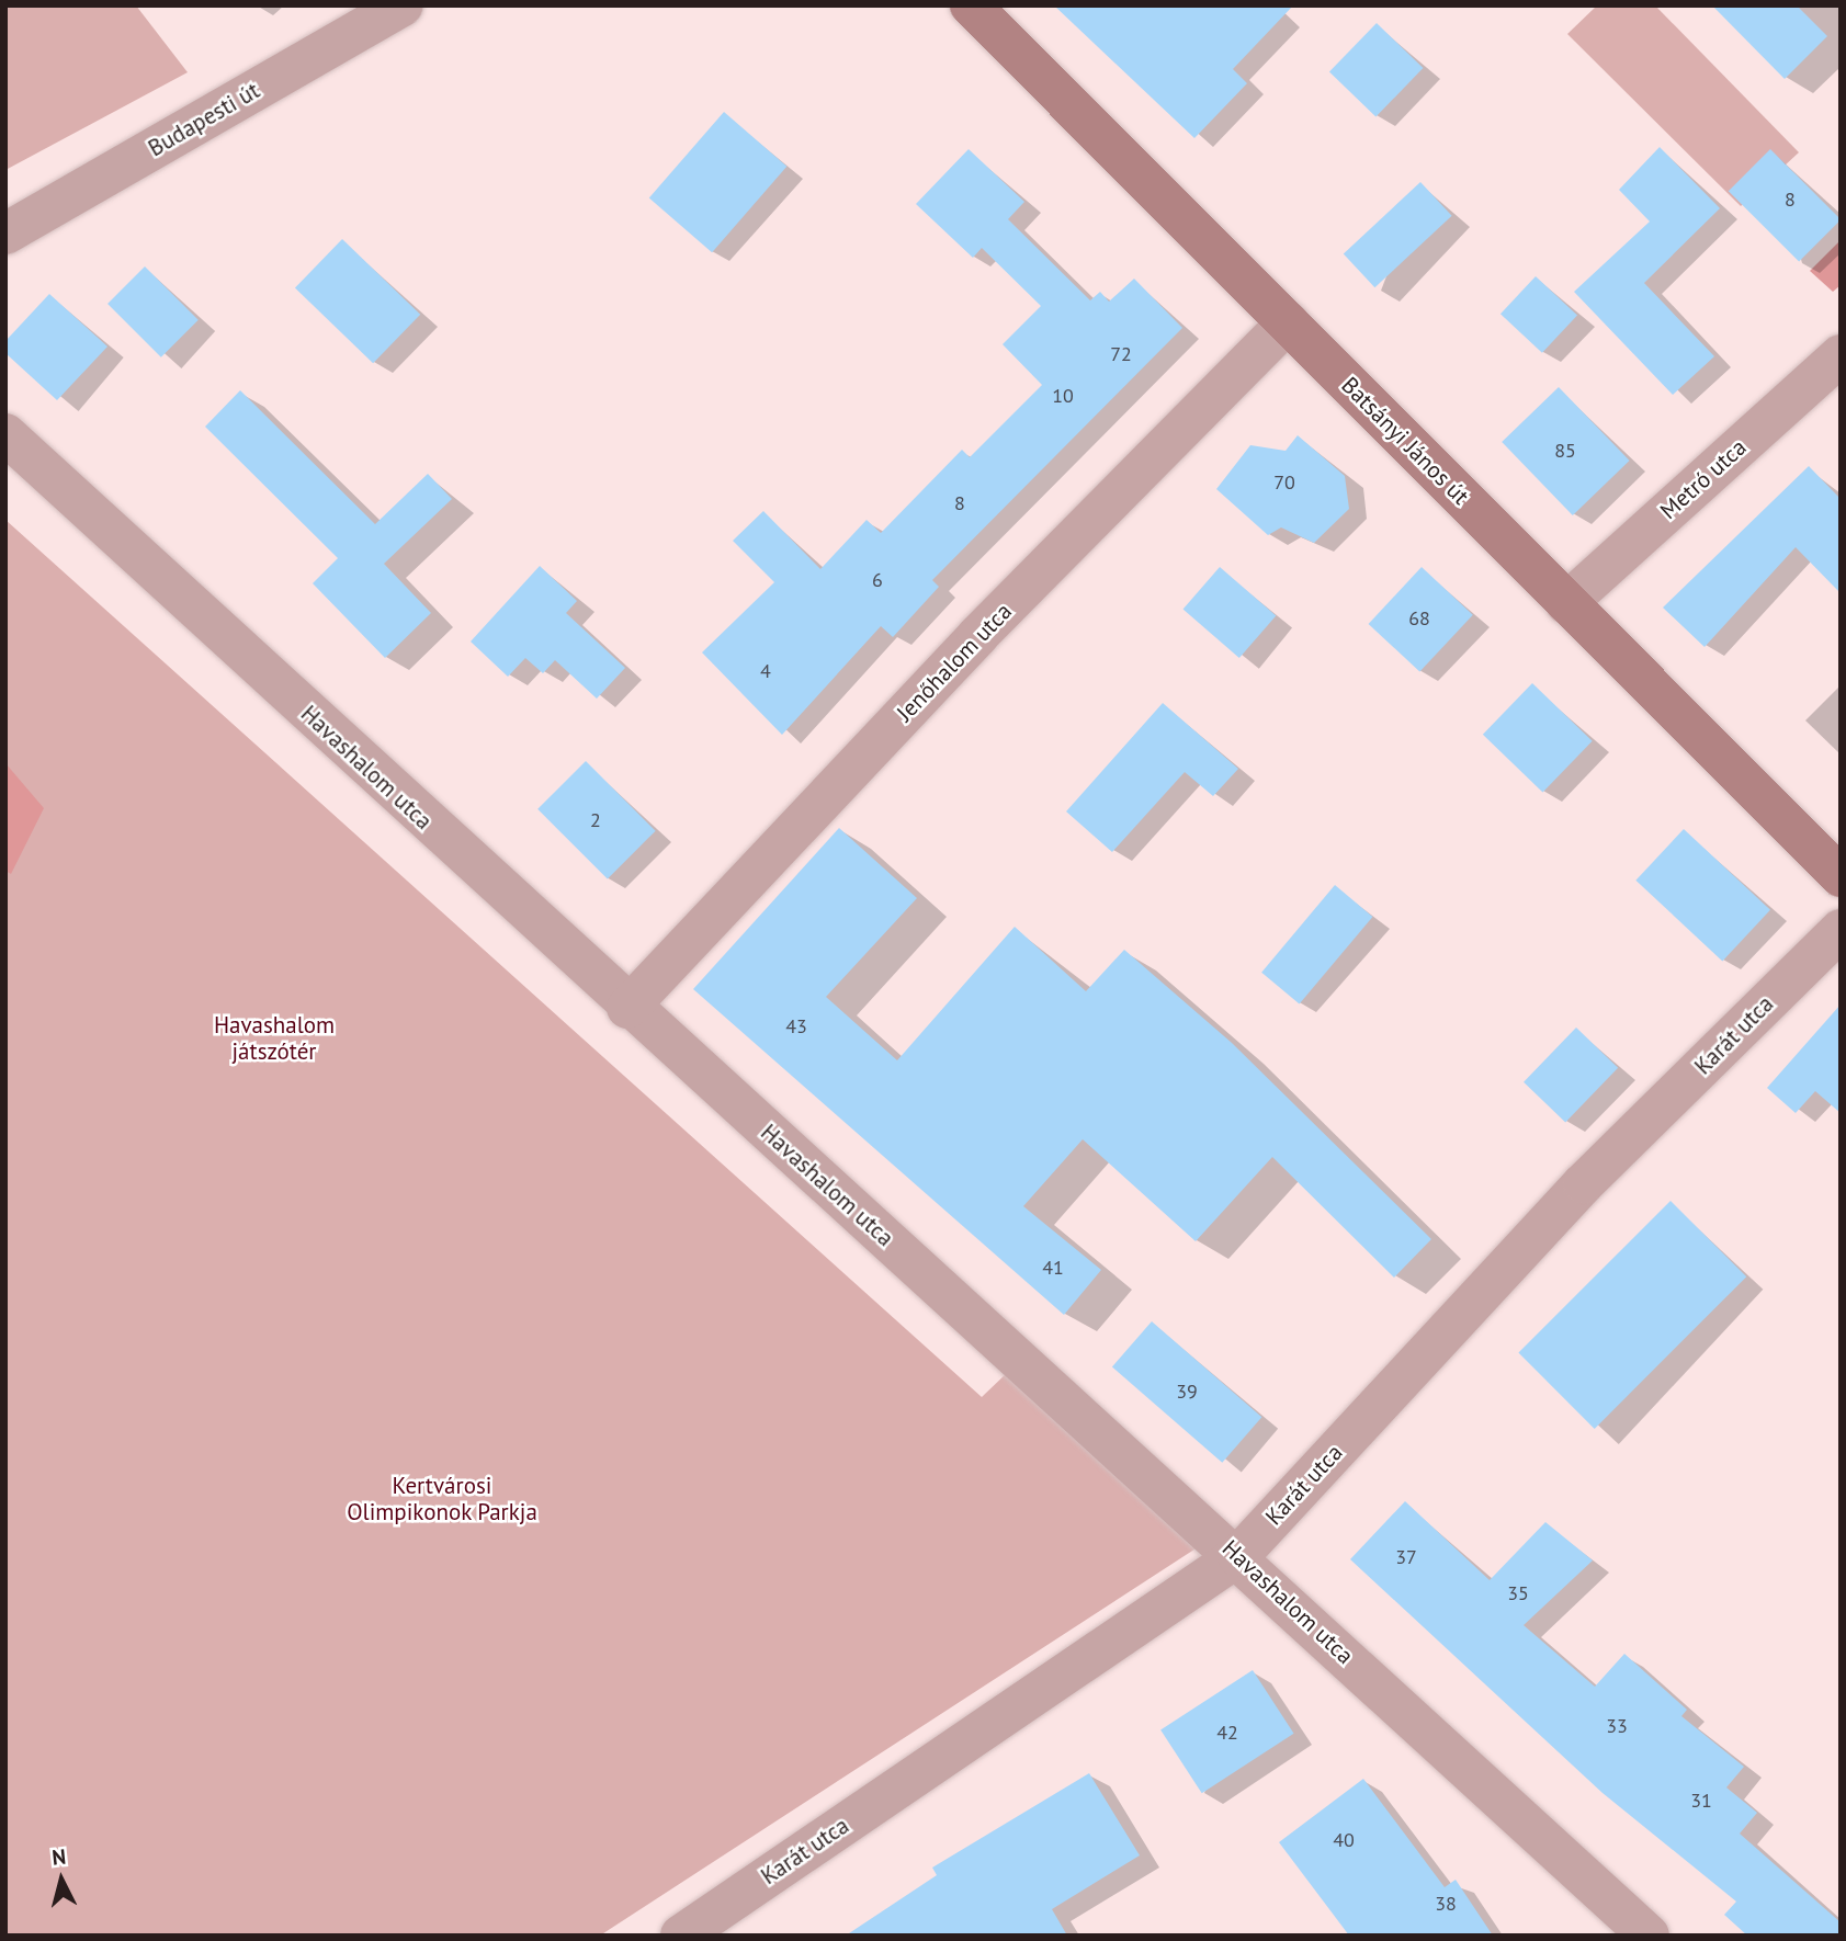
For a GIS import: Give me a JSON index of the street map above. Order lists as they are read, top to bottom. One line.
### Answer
{"streets":{"street":["Budapesti út","Batsányi János út","Metró utca","Jenőhalom utca","Havashalom utca","Karát utca"]},"crossings":[["Batsányi János út","Metró utca"],["Batsányi János út","Jenőhalom utca"],["Jenőhalom utca","Havashalom utca"],["Havashalom utca","Karát utca"]],"parks":["Havashalom játszótér","Kertvárosi Olimpikonok Parkja"],"house_numbers":["8","72","10","85","70","8","6","68","4","2","43","41","39","37","35","33","42","31","40","38"],"north":"top"}
